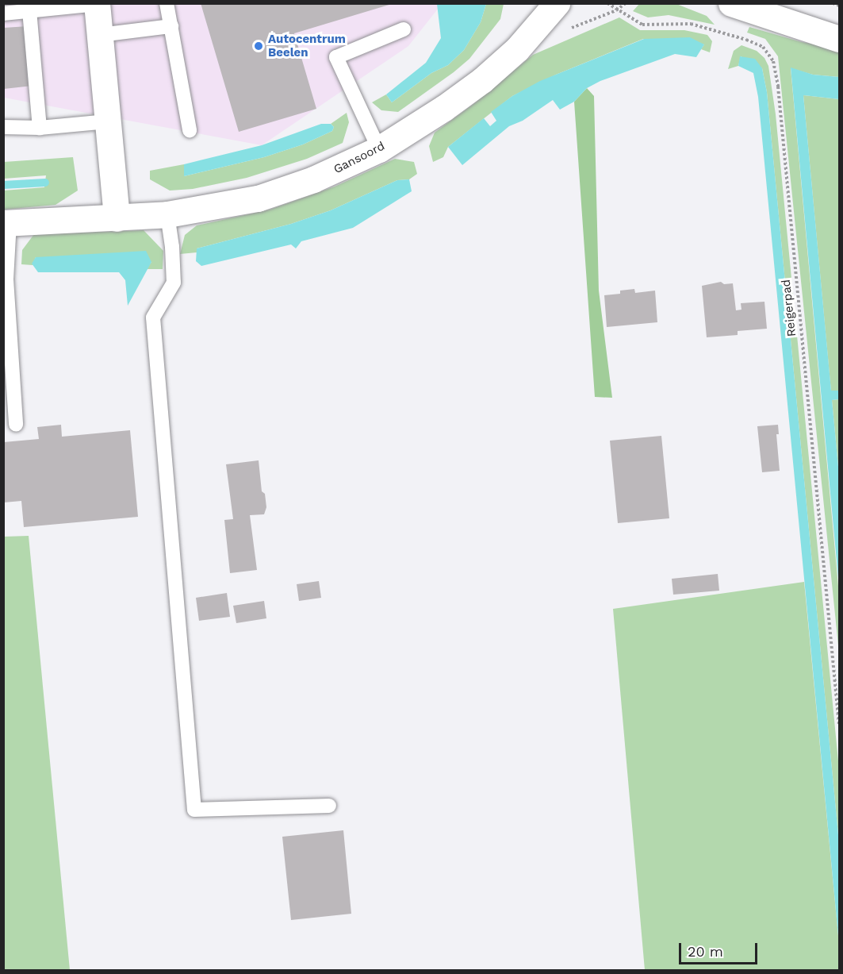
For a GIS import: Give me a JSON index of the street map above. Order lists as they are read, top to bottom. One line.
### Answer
{"streets":{"street":["Gansoord"],"path":["Reigerpad"]},"places":["Autocentrum Beelen"],"scale_bar":"20 m"}
